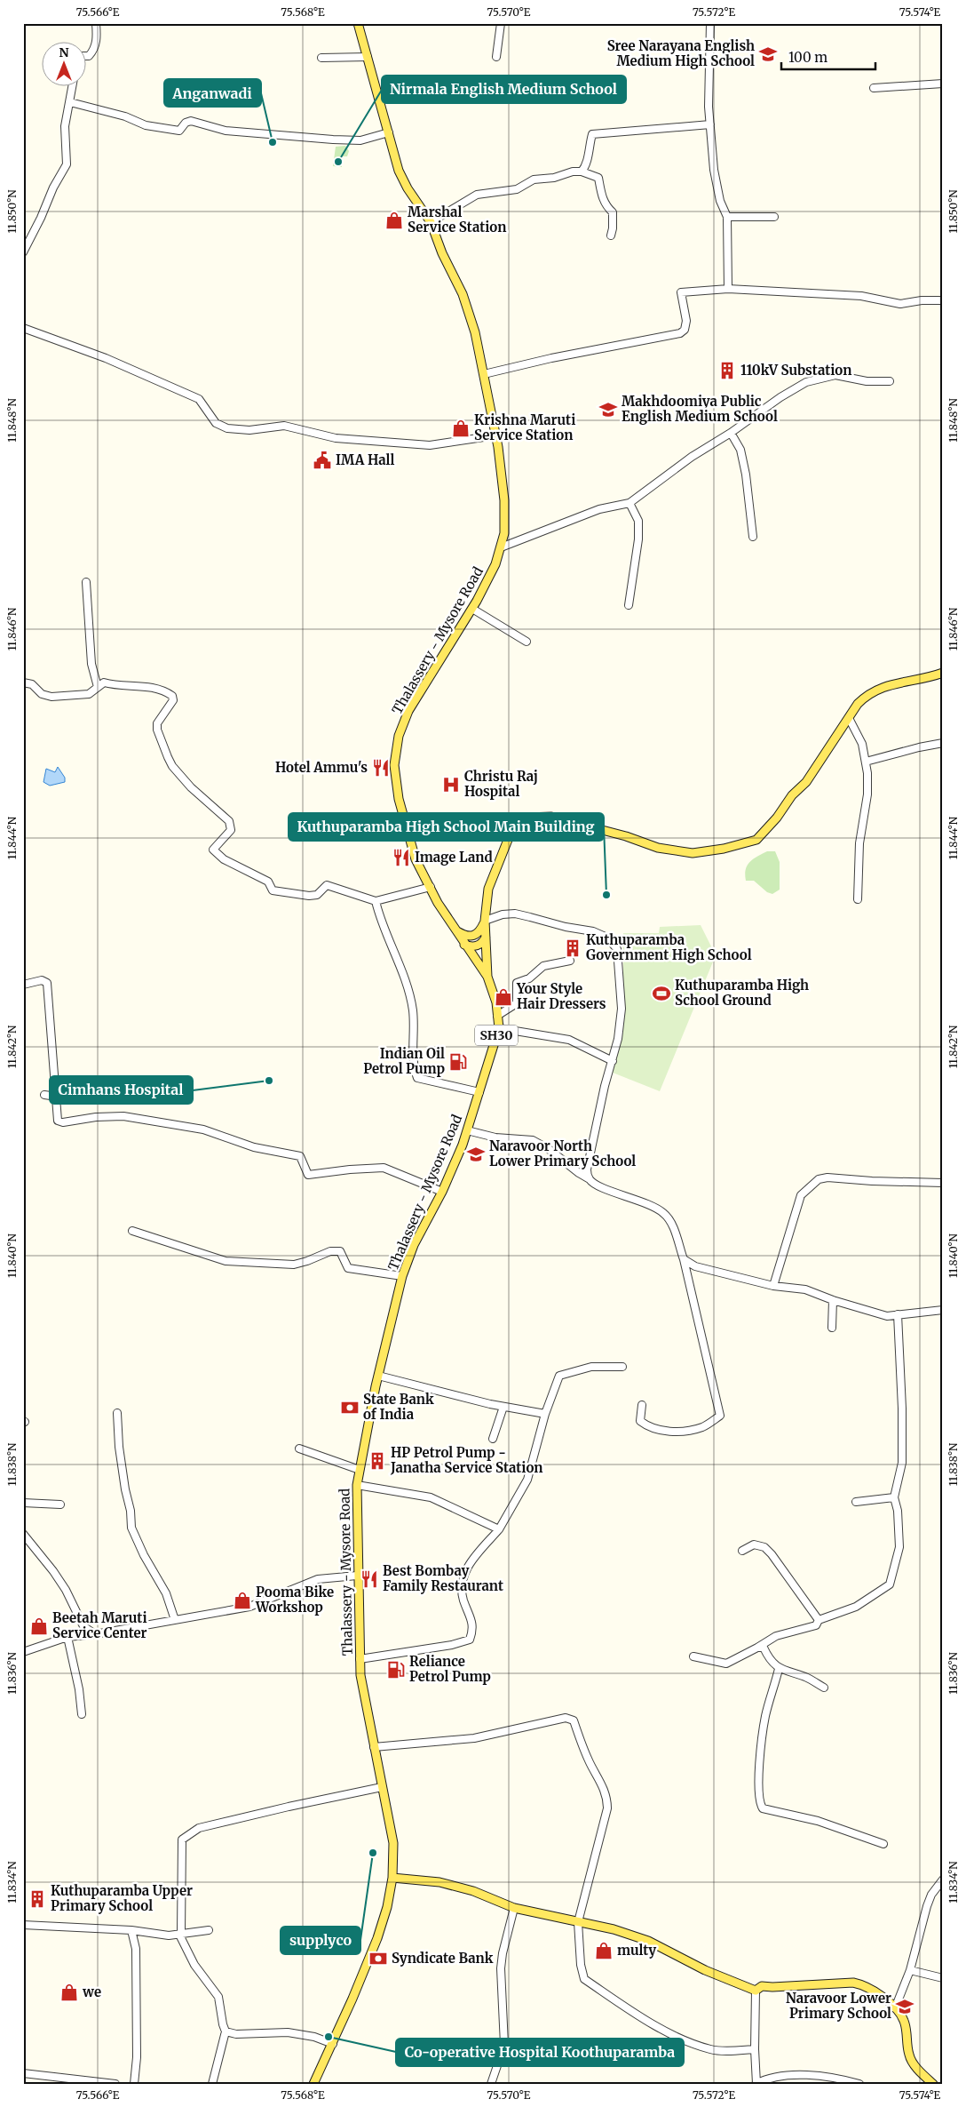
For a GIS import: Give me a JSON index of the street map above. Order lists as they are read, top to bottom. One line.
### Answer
{"streets":{"main road":["Thalassery - Mysore Road","SH30"]},"places":{"school or university":["Sree Narayana English Medium High School","Makhdoomiya Public English Medium School","Naravoor North Lower Primary School","Naravoor Lower Primary School"],"other":["Anganwadi","Nirmala English Medium School","Kuthuparamba High School Main Building","Cimhans Hospital","supplyco","Co-operative Hospital Koothuparamba"],"shop":["Marshal Service Station","Krishna Maruti Service Station","Your Style Hair Dressers","Pooma Bike Workshop","Beetah Maruti Service Center","multy","we"],"building":["110kV Substation","Kuthuparamba Government High School","HP Petrol Pump - Janatha Service Station","Kuthuparamba Upper Primary School"],"public building":["IMA Hall"],"restaurant":["Hotel Ammu's","Image Land","Best Bombay Family Restaurant"],"hospital":["Christu Raj Hospital"],"sports":["Kuthuparamba High School Ground"],"fuel station":["Indian Oil Petrol Pump","Reliance Petrol Pump"],"bank":["State Bank of India","Syndicate Bank"]},"scale_bar":"100 m","north":"top","coordinates":["75.566°E","75.568°E","75.570°E","75.572°E","75.574°E","11.850°N","11.848°N","11.846°N","11.844°N","11.842°N","11.840°N","11.838°N","11.836°N","11.834°N"]}
